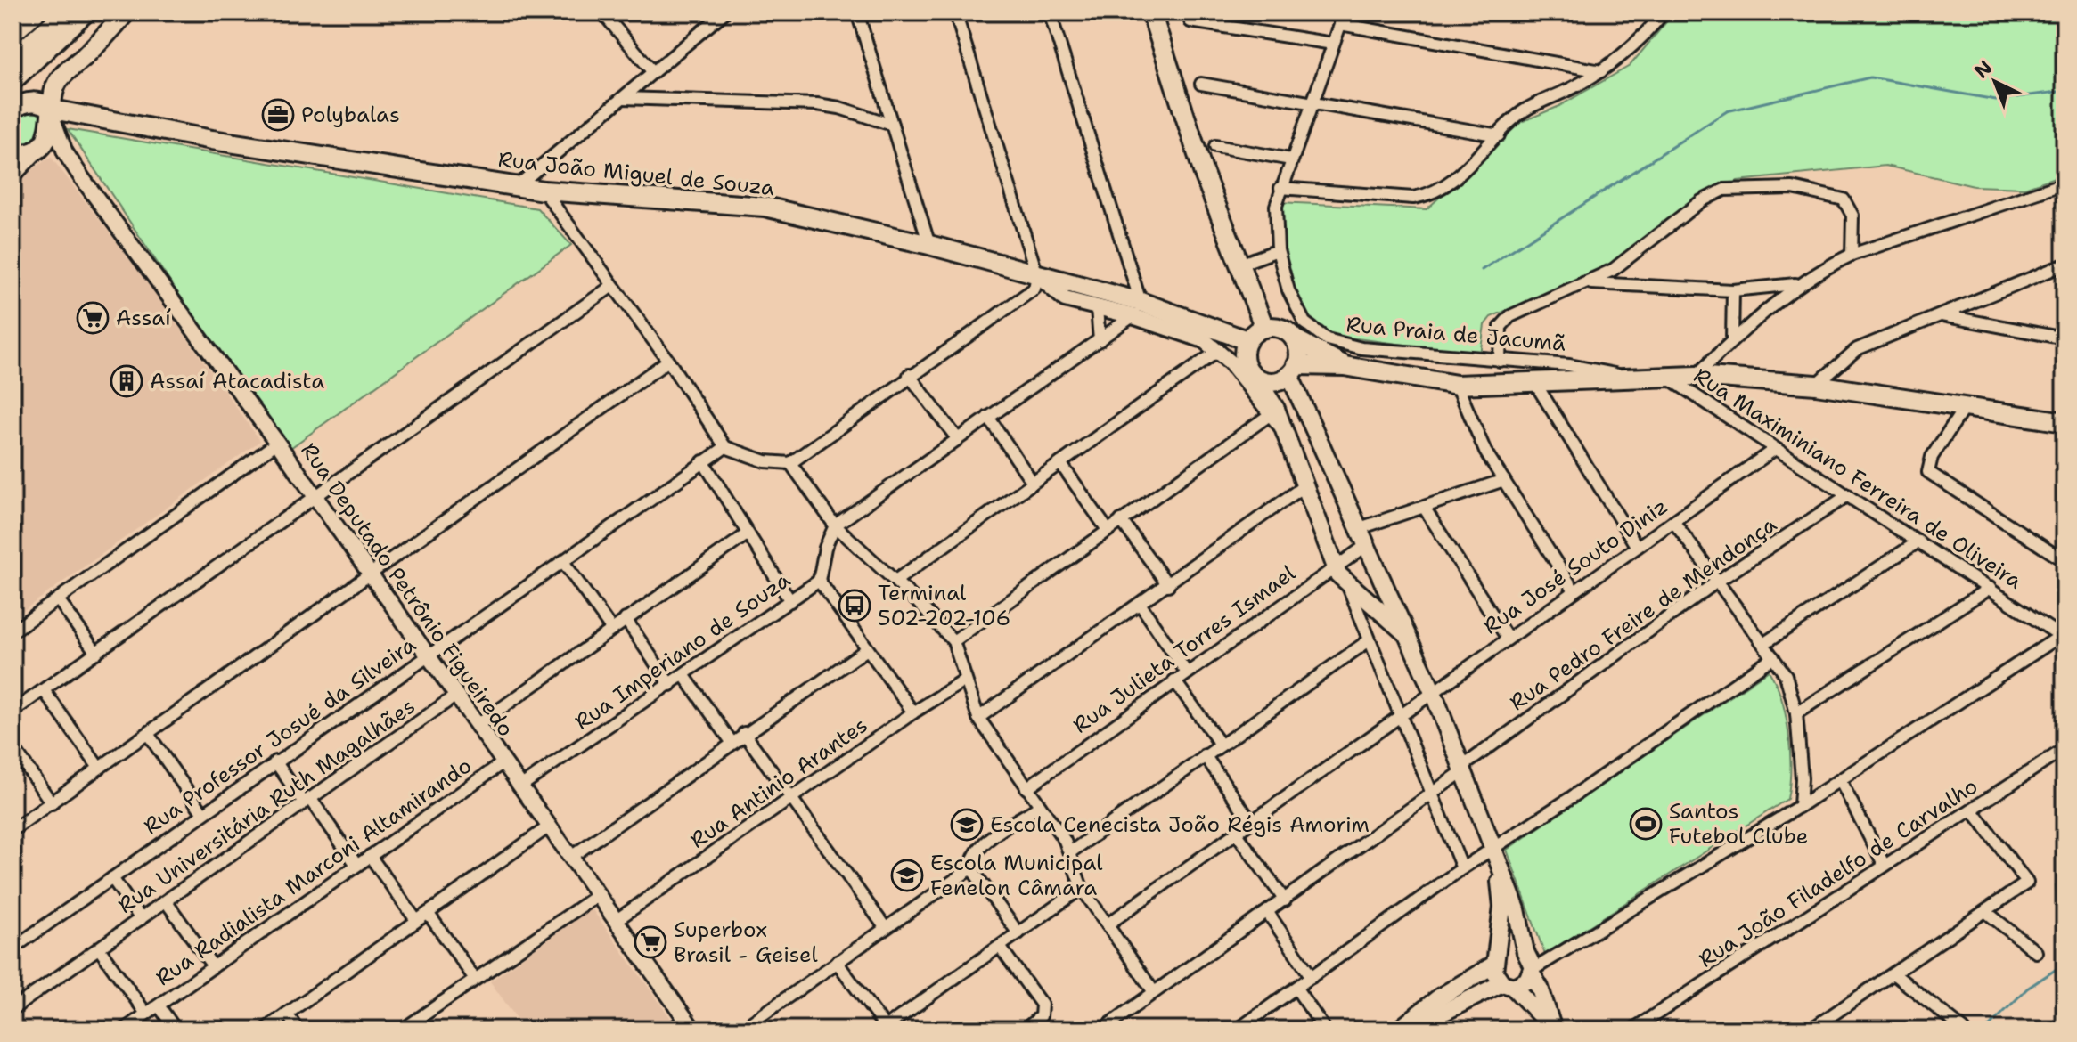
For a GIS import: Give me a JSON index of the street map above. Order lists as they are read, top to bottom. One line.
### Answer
{"streets":{"main road":["Rua João Miguel de Souza"],"street":["Rua Praia de Jacumã","Rua Maximiniano Ferreira de Oliveira","Rua José Souto Diniz","Rua Deputado Petrônio Figueiredo","Rua Pedro Freire de Mendonça","Rua Julieta Torres Ismael","Rua Imperiano de Souza","Rua Professor Josué da Silveira","Rua Antinio Arantes","Rua Universitária Ruth Magalhães","Rua Radialista Marconi Altamirando","Rua João Filadelfo de Carvalho"]},"crossings":[["Rua João Miguel de Souza","Rua Deputado Petrônio Figueiredo"],["Rua Maximiniano Ferreira de Oliveira","Rua José Souto Diniz"],["Rua Maximiniano Ferreira de Oliveira","Rua Pedro Freire de Mendonça"],["Rua Deputado Petrônio Figueiredo","Rua Imperiano de Souza"],["Rua Deputado Petrônio Figueiredo","Rua Professor Josué da Silveira"],["Rua Deputado Petrônio Figueiredo","Rua Antinio Arantes"],["Rua Deputado Petrônio Figueiredo","Rua Universitária Ruth Magalhães"],["Rua Deputado Petrônio Figueiredo","Rua Radialista Marconi Altamirando"]],"places":{"office":["Polybalas"],"supermarket":["Assaí","Superbox Brasil - Geisel"],"building":["Assaí Atacadista"],"bus stop":["Terminal 502-202-106"],"sports":["Santos Futebol Clube"],"school or university":["Escola Cenecista João Régis Amorim","Escola Municipal Fenelon Câmara"]},"north":"top left"}
